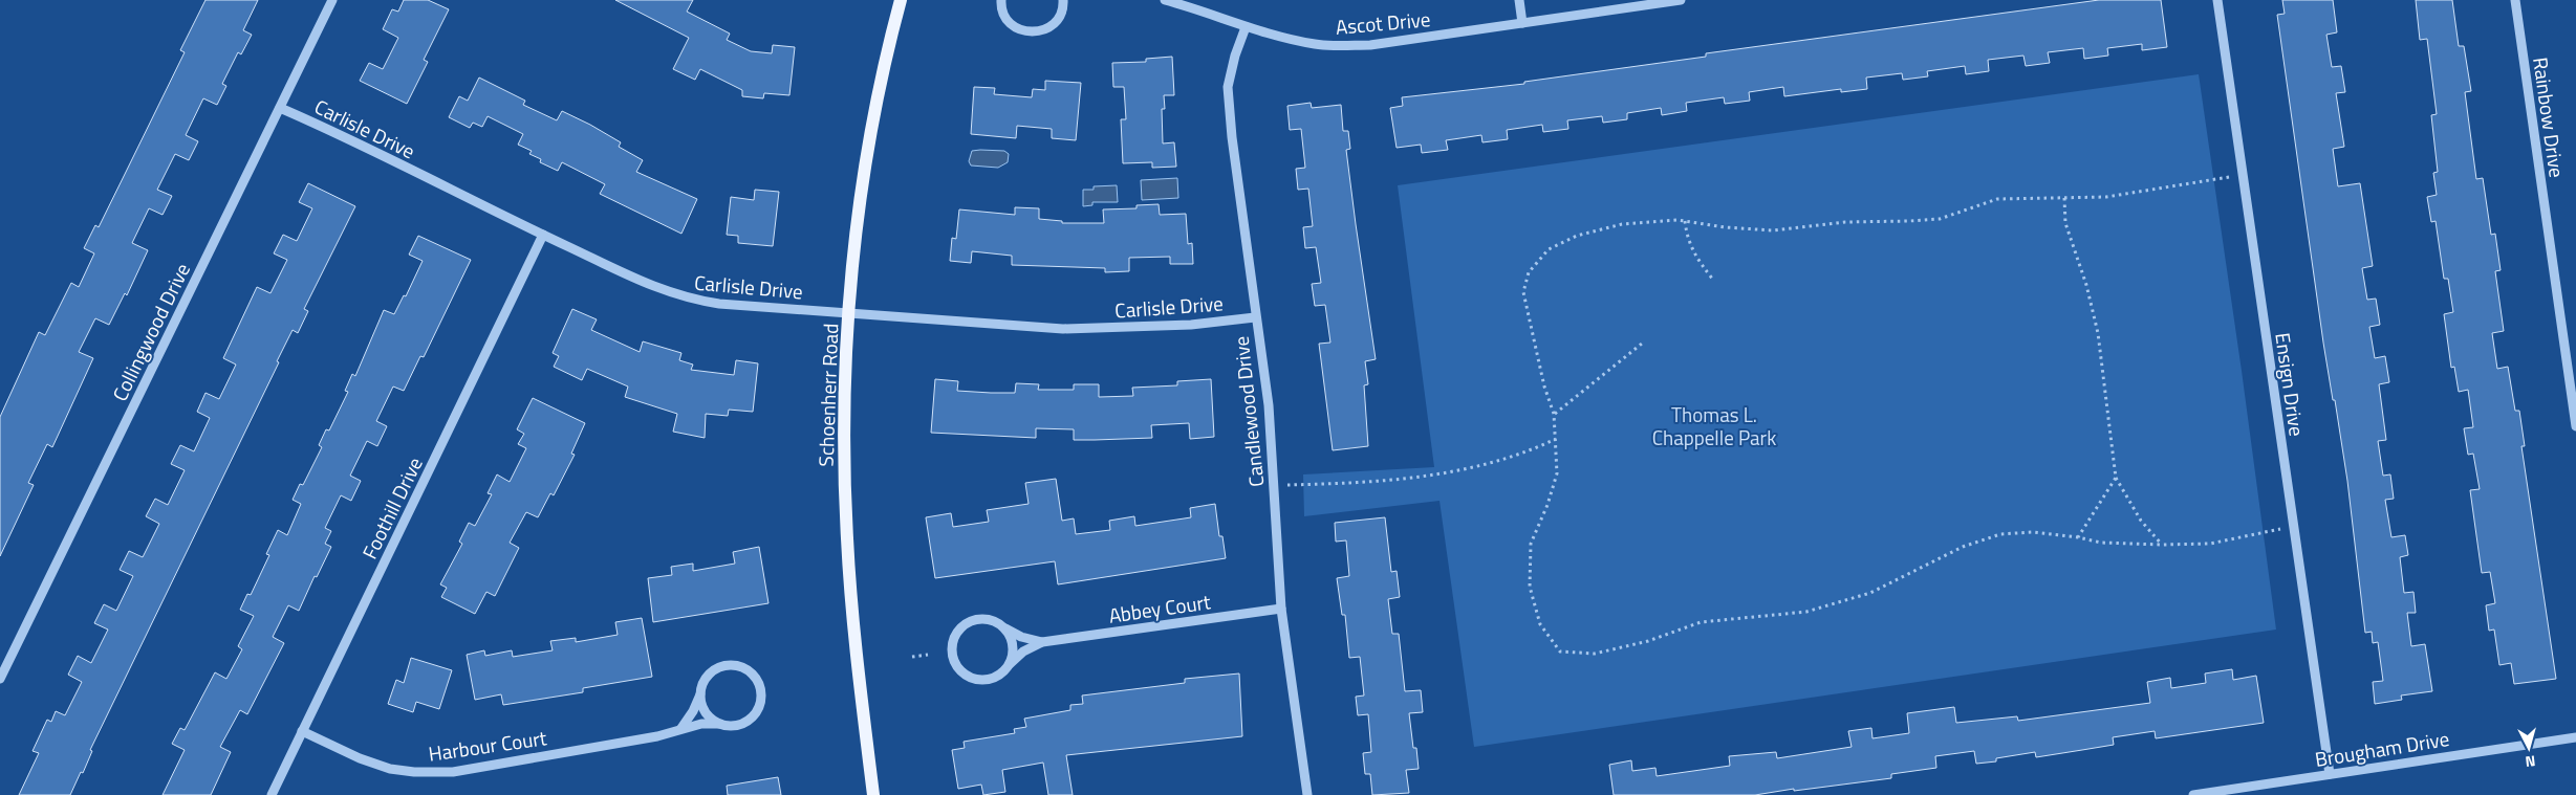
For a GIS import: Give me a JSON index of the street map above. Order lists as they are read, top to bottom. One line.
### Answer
{"streets":{"main road":["Schoenherr Road"],"street":["Ascot Drive","Rainbow Drive","Carlisle Drive","Collingwood Drive","Ensign Drive","Candlewood Drive","Foothill Drive","Abbey Court","Harbour Court","Brougham Drive"]},"crossings":[["Ascot Drive","Candlewood Drive"],["Carlisle Drive","Collingwood Drive"],["Carlisle Drive","Schoenherr Road"],["Carlisle Drive","Candlewood Drive"],["Carlisle Drive","Foothill Drive"],["Ensign Drive","Brougham Drive"],["Candlewood Drive","Abbey Court"],["Foothill Drive","Harbour Court"]],"parks":["Thomas L. Chappelle Park"],"north":"bottom"}
